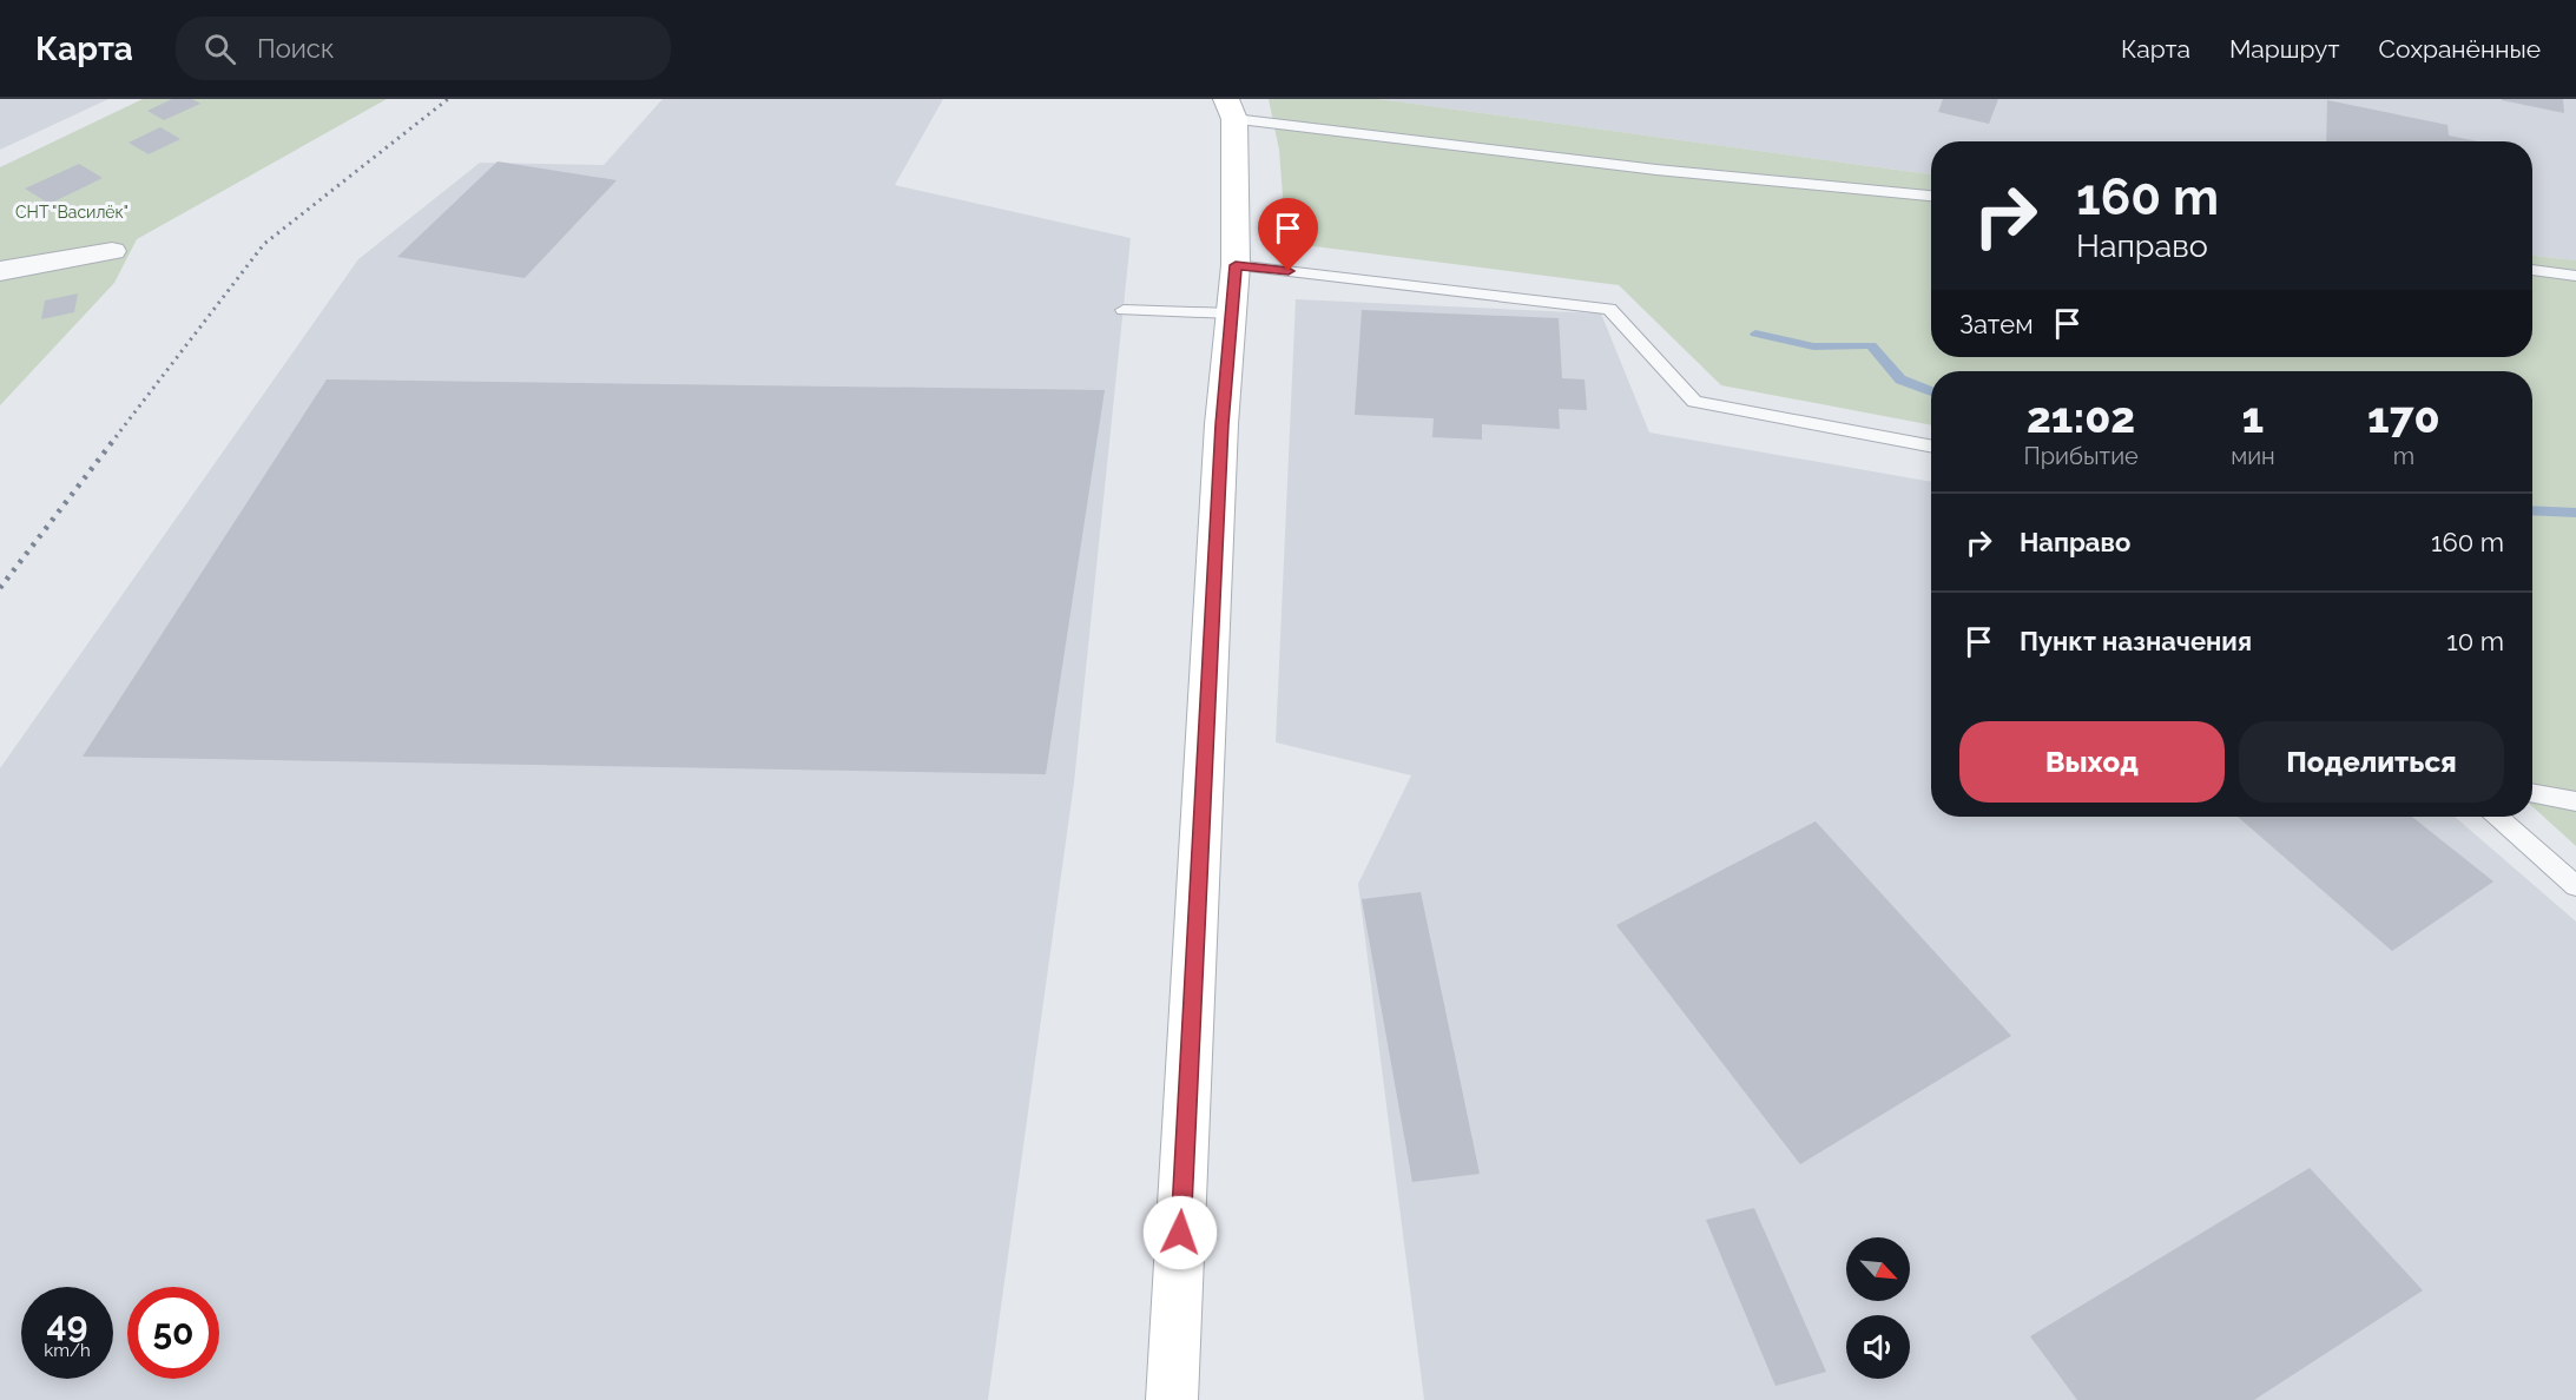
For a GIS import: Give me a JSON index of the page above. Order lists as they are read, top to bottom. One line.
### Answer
{"parks":["СНТ \"Василёк\""],"north":"bottom right","page":{"header":"Карта","search":"Поиск","nav":["Карта","Маршрут","Сохранённые"],"turn":["160 m","Направо"],"then":"Затем","eta":["21:02","Прибытие","1","мин","170","m"],"list":[{"name":"Направо","value":"160 m"},{"name":"Пункт назначения","value":"10 m"}],"buttons":["Выход","Поделиться"],"speed":"49 km/h","limit":"50"}}
